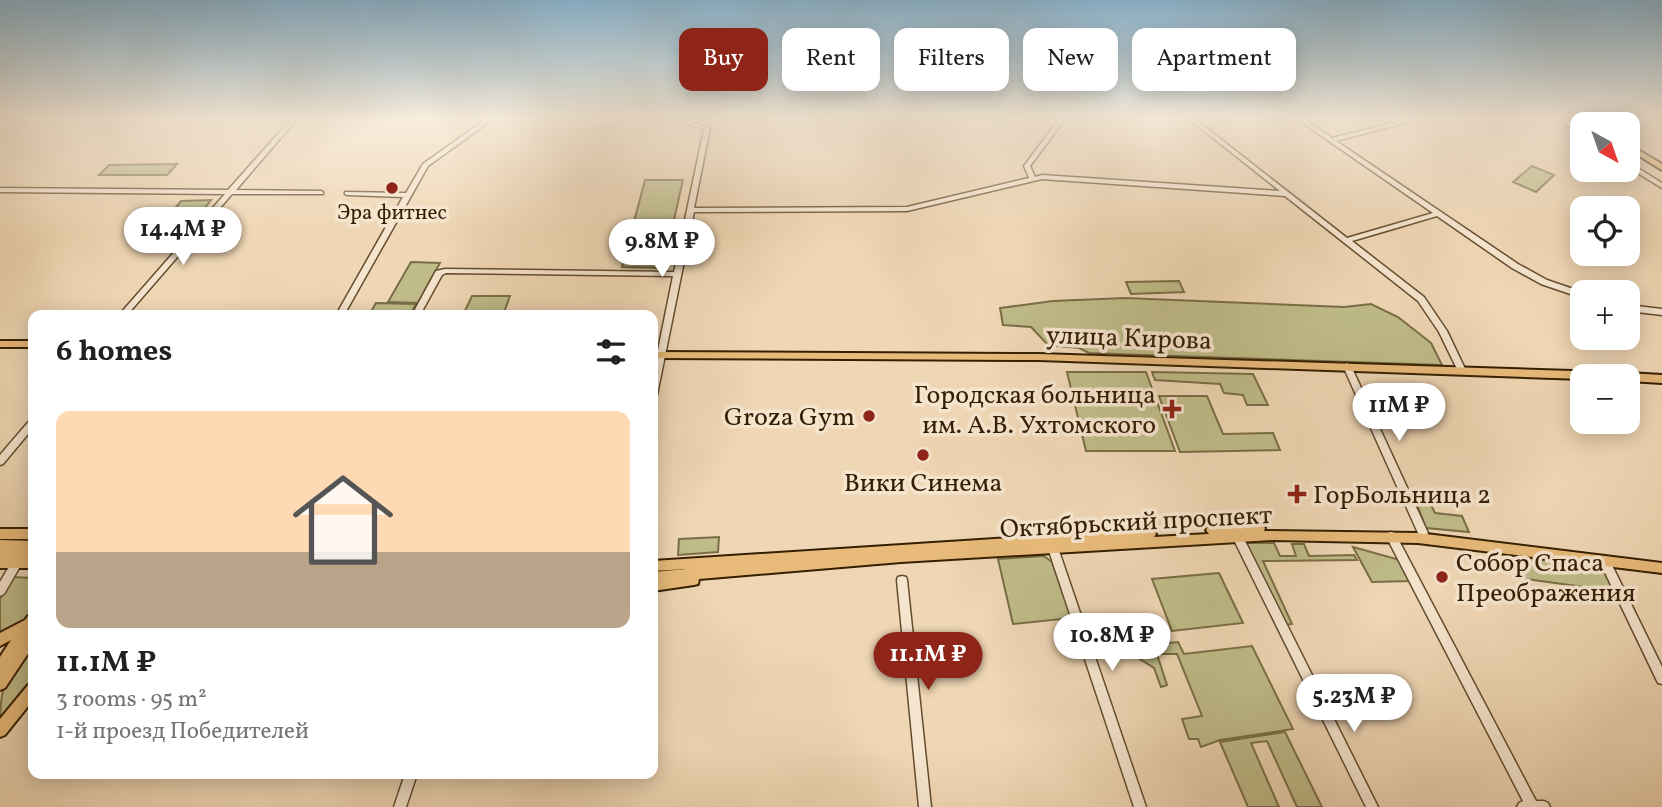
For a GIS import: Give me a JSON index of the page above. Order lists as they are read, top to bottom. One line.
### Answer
{"streets":{"main road":["улица Кирова","Октябрьский проспект"]},"places":{"other":["Эра фитнес","Groza Gym","Вики Синема","Собор Спаса Преображения"],"health":["Городская больница им. А.В. Ухтомского","ГорБольница 2"]},"north":"bottom right","page":{"chip":["Buy","Rent","Filters","New","Apartment"],"map_buttons":["+","−"],"price":["14.4M ₽","9.8M ₽","11M ₽","10.8M ₽","11.1M ₽","5.23M ₽"],"heading":"6 homes","list":[{"name":"11.1M ₽","note":"3 rooms · 95 m² · 1-й проезд Победителей"}]}}
